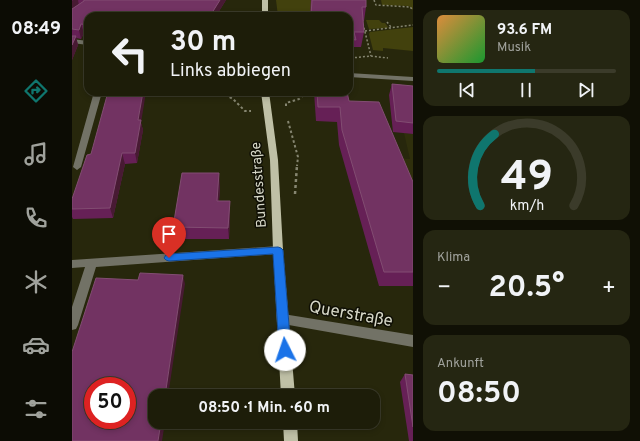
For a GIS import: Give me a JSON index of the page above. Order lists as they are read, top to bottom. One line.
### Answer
{"streets":{"main road":["Bundesstraße"],"street":["Querstraße"]},"crossings":[["Bundesstraße","Querstraße"]],"page":{"tabs":"08:49","turn":["30 m","Links abbiegen"],"song":["93.6 FM","Musik"],"tile":["Klima",["Ankunft","08:50"]],"heat":["−","20.5°","+"],"limit":"50","trip":"08:50 · 1 Min. · 60 m","gauge":["49","km/h"]}}
